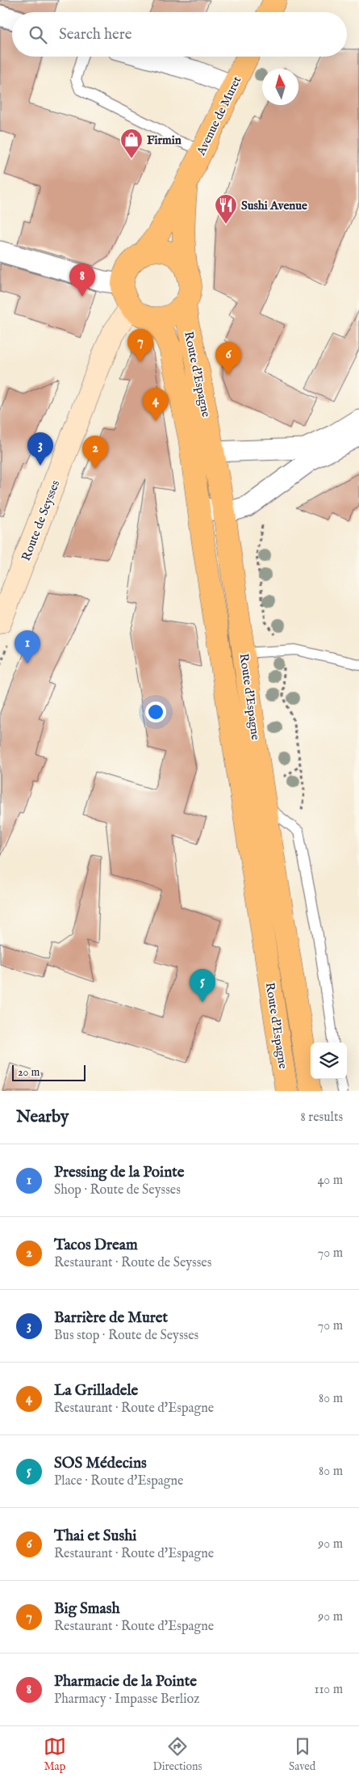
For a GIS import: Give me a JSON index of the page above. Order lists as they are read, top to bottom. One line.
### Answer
{"streets":{"main road":["Avenue de Muret","Route d'Espagne","Route de Seysses"]},"crossings":[["Avenue de Muret","Route d'Espagne"],["Avenue de Muret","Route de Seysses"],["Route d'Espagne","Route de Seysses"]],"places":{"shop":["Firmin"],"restaurant":["Sushi Avenue"]},"scale_bar":"20 m","north":"top","page":{"search":"Search here","pins":["8","7","6","4","3","2","1","5"],"scale":"20 m","heading":["Nearby","8 results"],"list":[{"mark":"1","name":"Pressing de la Pointe","note":"Shop · Route de Seysses","value":"40 m"},{"mark":"2","name":"Tacos Dream","note":"Restaurant · Route de Seysses","value":"70 m"},{"mark":"3","name":"Barrière de Muret","note":"Bus stop · Route de Seysses","value":"70 m"},{"mark":"4","name":"La Grilladele","note":"Restaurant · Route d'Espagne","value":"80 m"},{"mark":"5","name":"SOS Médecins","note":"Place · Route d'Espagne","value":"80 m"},{"mark":"6","name":"Thai et Sushi","note":"Restaurant · Route d'Espagne","value":"90 m"},{"mark":"7","name":"Big Smash","note":"Restaurant · Route d'Espagne","value":"90 m"},{"mark":"8","name":"Pharmacie de la Pointe","note":"Pharmacy · Impasse Berlioz","value":"110 m"}],"nav":["Map","Directions","Saved"]}}
